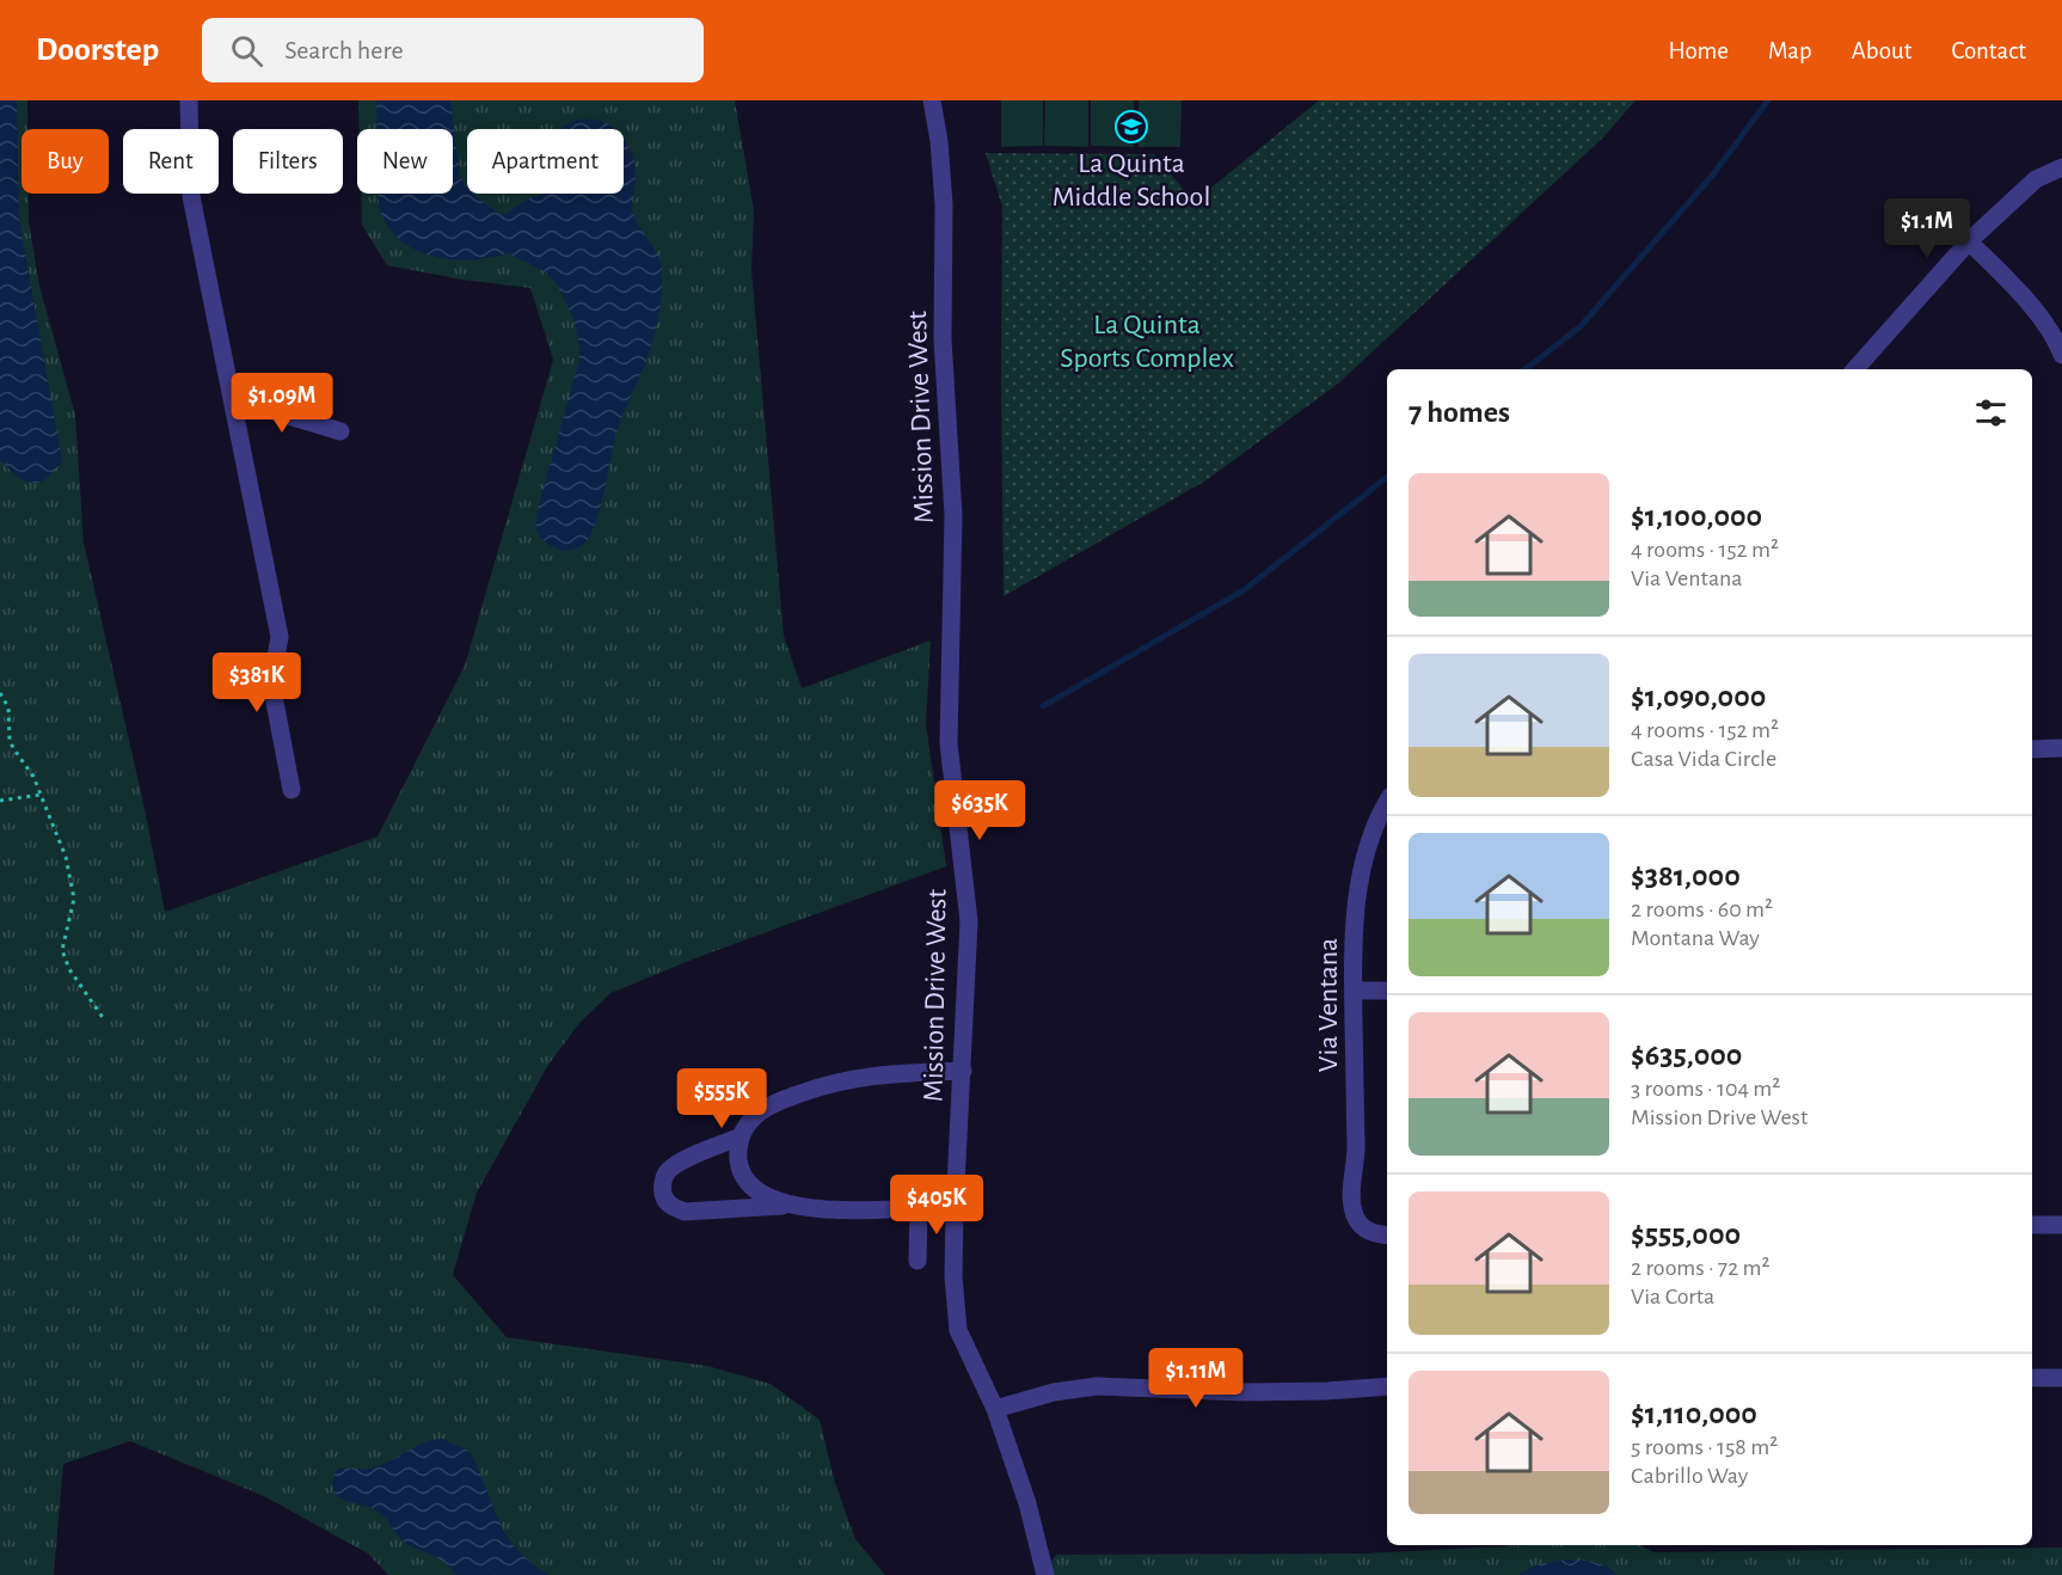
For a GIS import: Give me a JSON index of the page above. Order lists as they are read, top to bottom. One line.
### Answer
{"streets":{"street":["Mission Drive West","Via Ventana"]},"parks":["La Quinta Sports Complex"],"places":{"school or university":["La Quinta Middle School"]},"page":{"header":"Doorstep","search":"Search here","nav":["Home","Map","About","Contact"],"chip":["Buy","Rent","Filters","New","Apartment"],"price":["$1.1M","$1.09M","$381K","$635K","$555K","$405K","$1.11M"],"heading":"7 homes","list":[{"name":"$1,100,000","note":"4 rooms · 152 m² · Via Ventana"},{"name":"$1,090,000","note":"4 rooms · 152 m² · Casa Vida Circle"},{"name":"$381,000","note":"2 rooms · 60 m² · Montana Way"},{"name":"$635,000","note":"3 rooms · 104 m² · Mission Drive West"},{"name":"$555,000","note":"2 rooms · 72 m² · Via Corta"},{"name":"$1,110,000","note":"5 rooms · 158 m² · Cabrillo Way"}]}}
